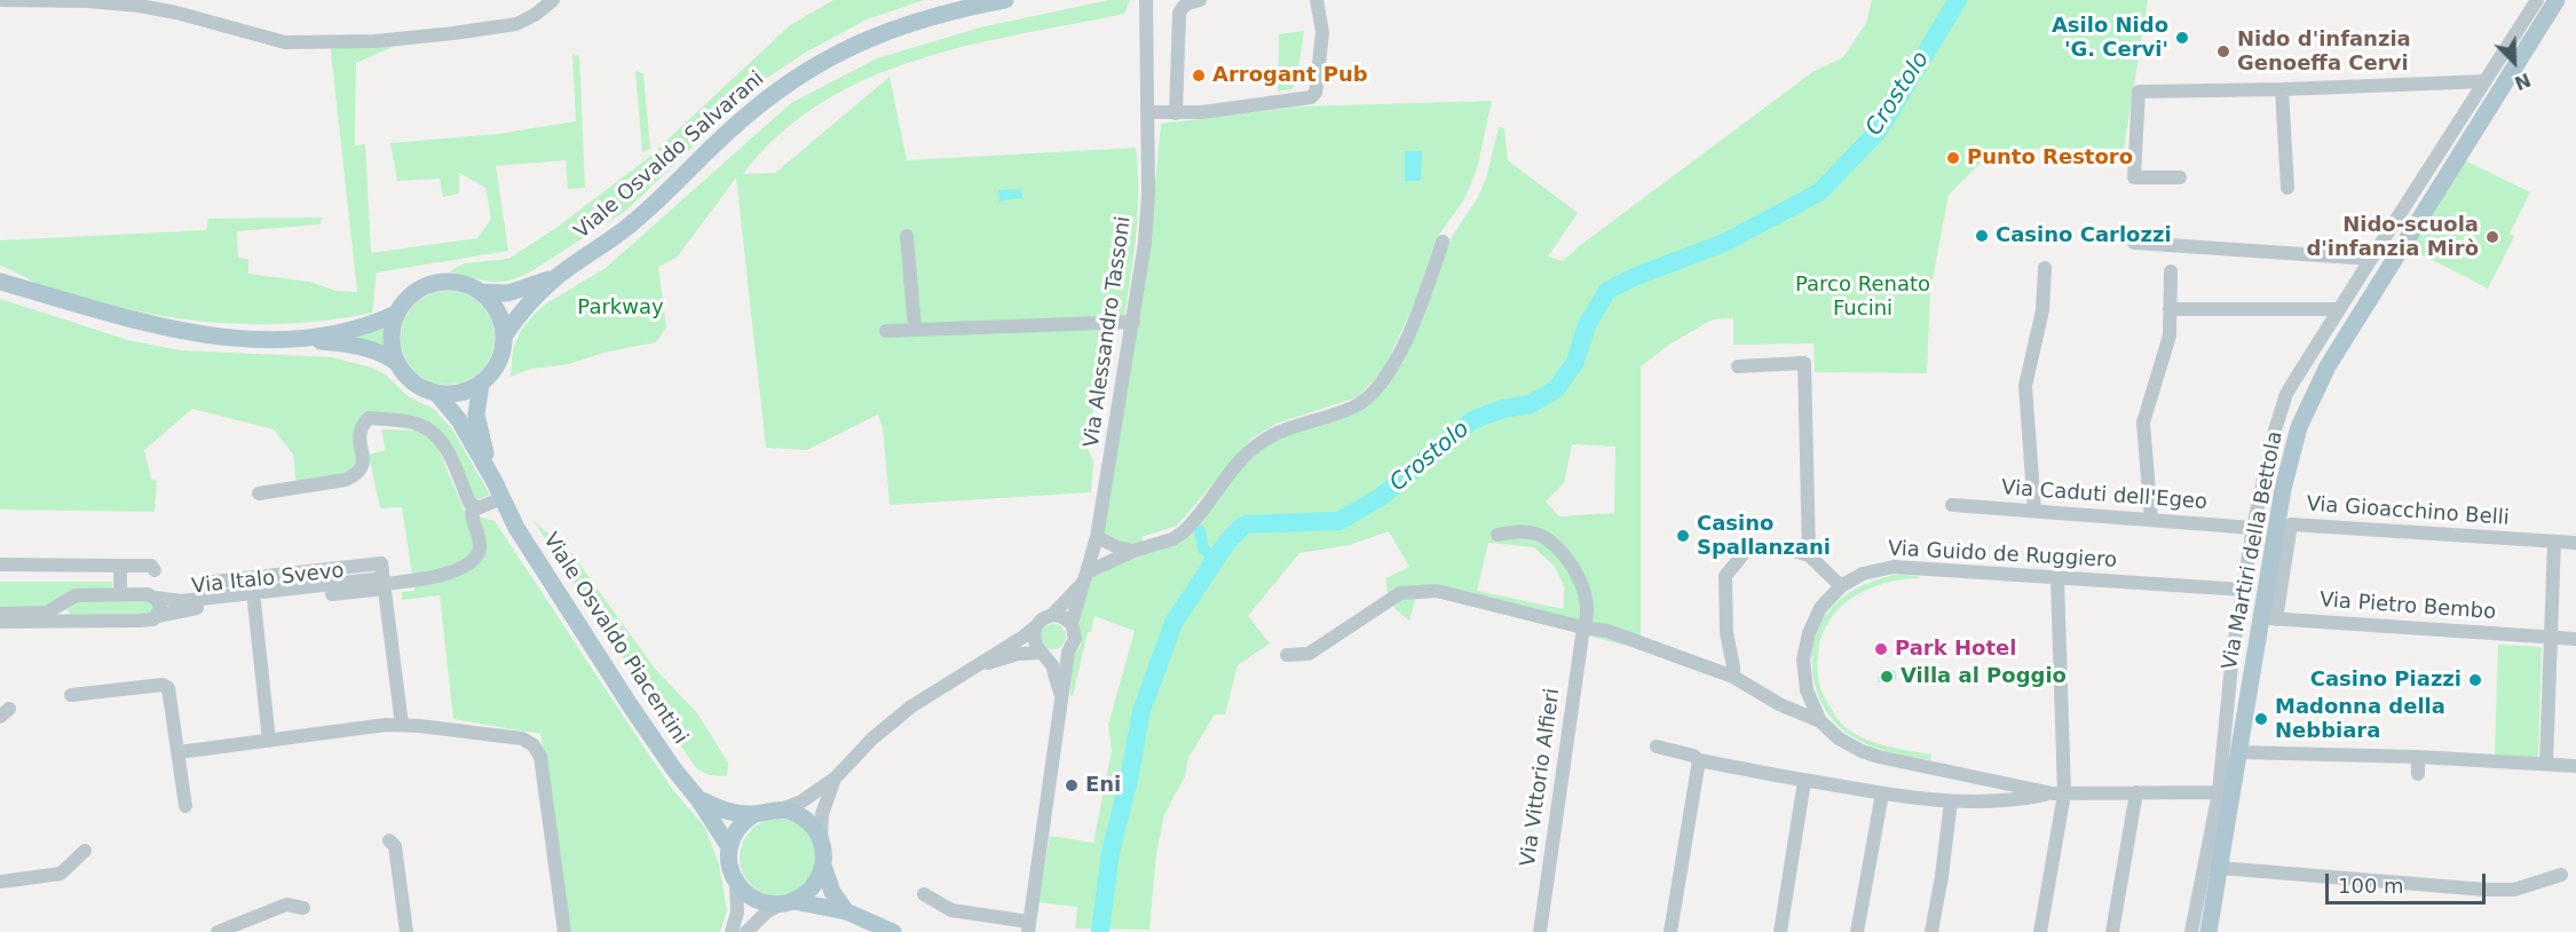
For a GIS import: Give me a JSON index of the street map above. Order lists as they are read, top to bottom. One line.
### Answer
{"streets":{"main road":["Viale Osvaldo Salvarani","Via Martiri della Bettola","Viale Osvaldo Piacentini"],"street":["Via Alessandro Tassoni","Via Caduti dell'Egeo","Via Gioacchino Belli","Via Guido de Ruggiero","Via Italo Svevo","Via Pietro Bembo","Via Vittorio Alfieri"]},"crossings":[["Viale Osvaldo Salvarani","Viale Osvaldo Piacentini"],["Via Gioacchino Belli","Via Martiri della Bettola"],["Via Gioacchino Belli","Via Pietro Bembo"],["Via Martiri della Bettola","Via Pietro Bembo"]],"water":["Crostolo"],"parks":["Parco Renato Fucini","Parkway"],"places":["Asilo Nido 'G. Cervi'","Nido d'infanzia Genoeffa Cervi","Arrogant Pub","Punto Restoro","Casino Carlozzi","Nido-scuola d'infanzia Mirò","Casino Spallanzani","Park Hotel","Villa al Poggio","Casino Piazzi","Madonna della Nebbiara","Eni"],"scale_bar":"100 m","north":"bottom right"}
